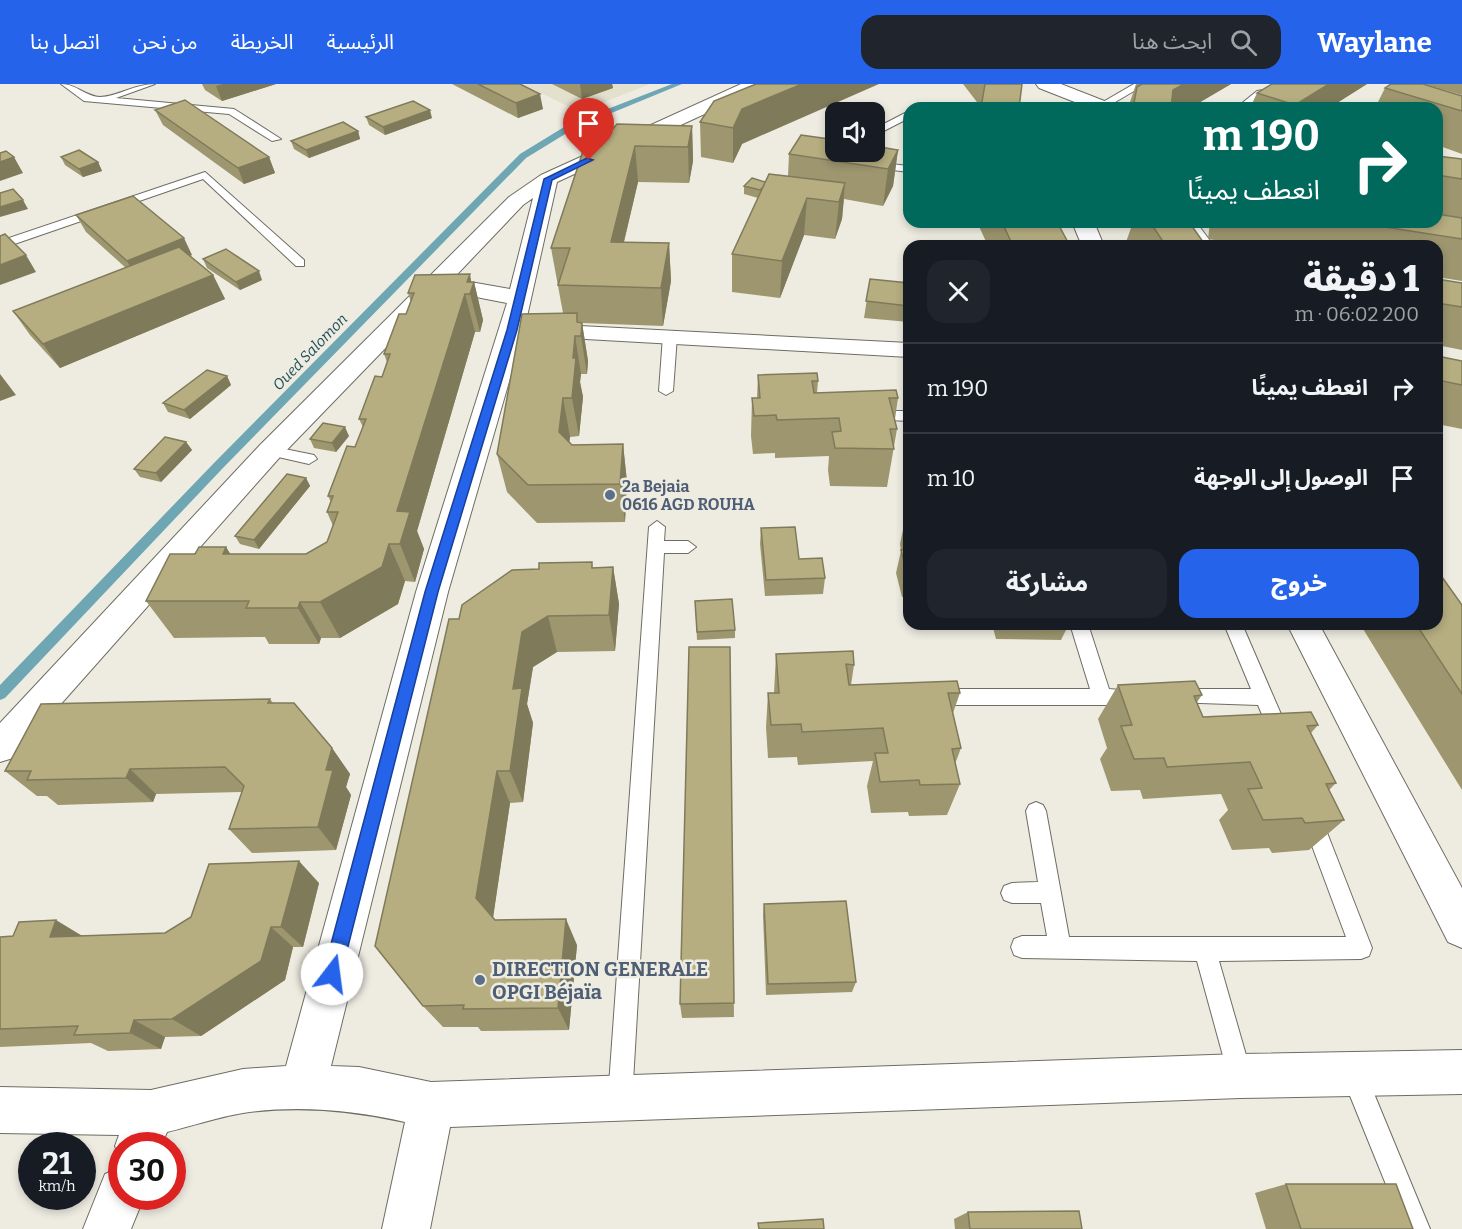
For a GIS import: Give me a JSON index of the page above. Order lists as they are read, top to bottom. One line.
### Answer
{"water":["Oued Salomon"],"places":["2a Bejaia 0616 AGD ROUHA","DIRECTION GENERALE OPGI Béjaïa"],"page":{"header":"Waylane","search":"ابحث هنا","nav":["الرئيسية","الخريطة","من نحن","اتصل بنا"],"turn":["190 m","انعطف يمينًا"],"heading":["1 دقيقة","200 m · 06:02"],"list":[{"name":"انعطف يمينًا","value":"190 m"},{"name":"الوصول إلى الوجهة","value":"10 m"}],"buttons":["خروج","مشاركة"],"speed":"21 km/h","limit":"30"}}
